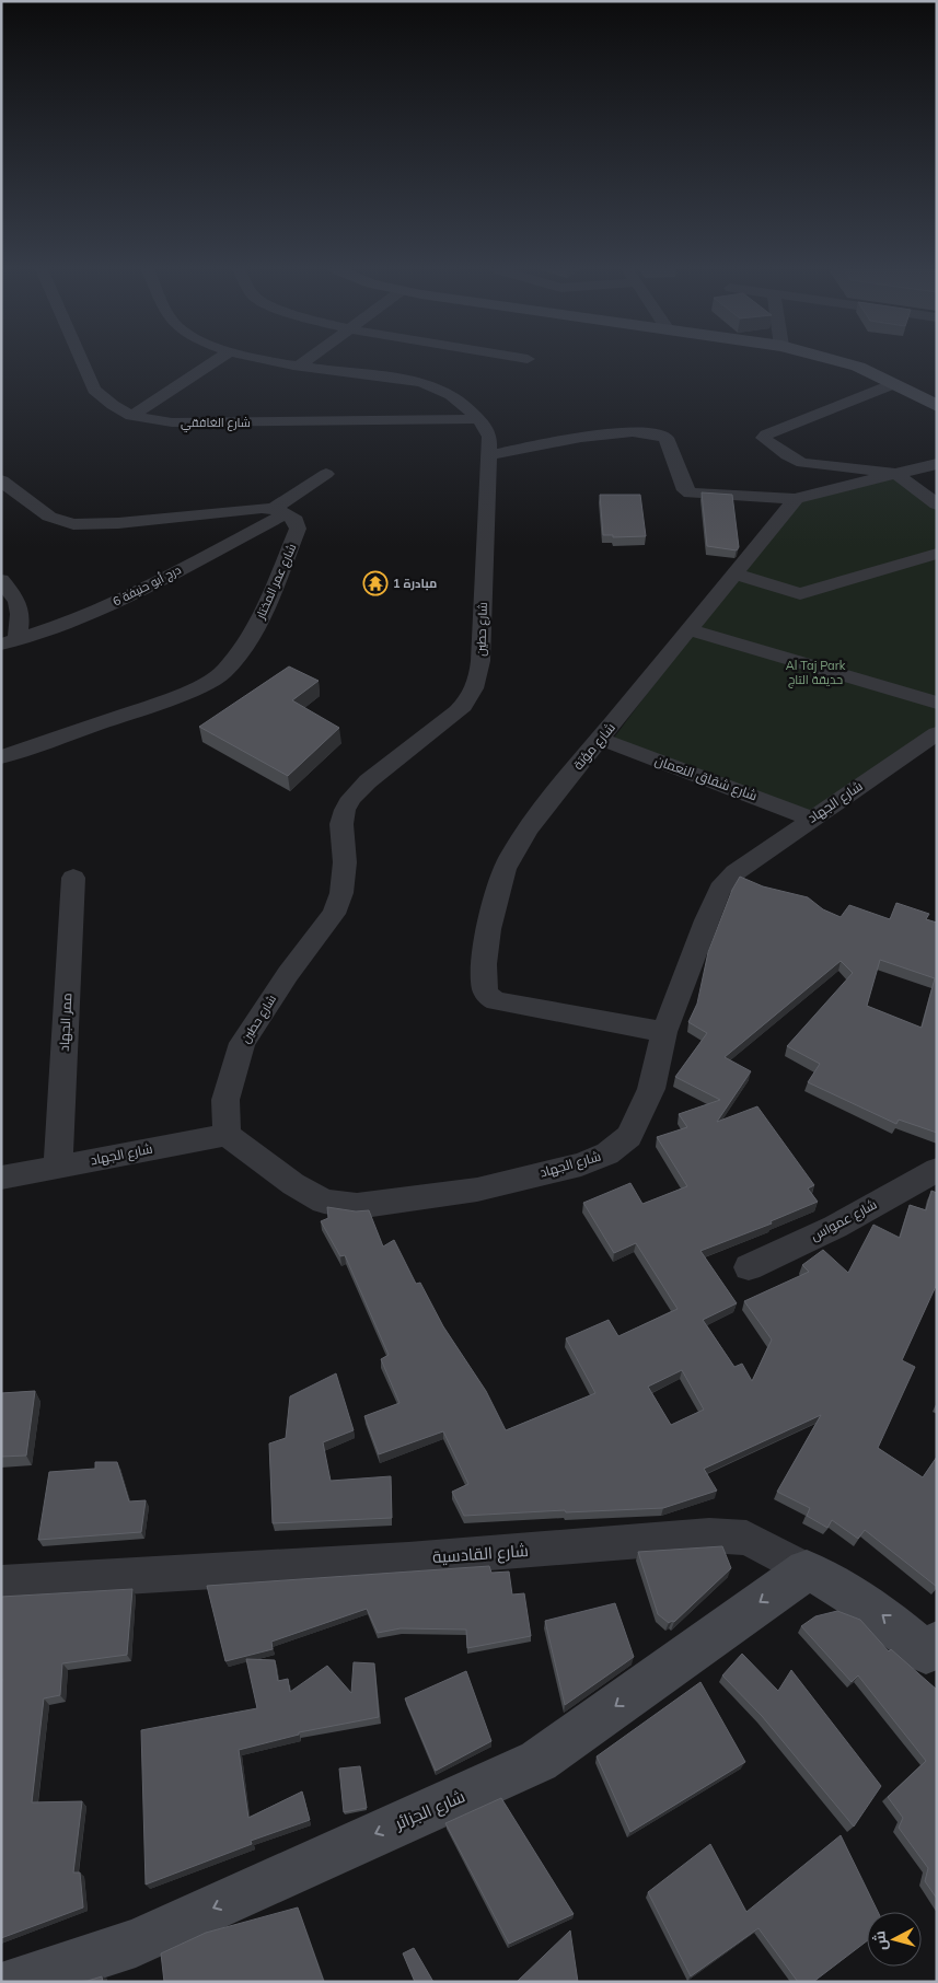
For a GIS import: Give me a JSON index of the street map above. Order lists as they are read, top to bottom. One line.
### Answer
{"streets":{"street":["شارع الغافقي","شارع عمر المختار","درج أبو حنيفة 6","شارع حطين","شارع مؤتة","شارع شقاق النعمان","شارع الجهاد","ممر الجهاد","شارع عمواس","شارع القادسية","شارع الجزائر"]},"crossings":[["شارع الغافقي","شارع حطين"],["شارع عمر المختار","درج أبو حنيفة 6"],["شارع حطين","شارع الجهاد"],["شارع مؤتة","شارع شقاق النعمان"],["شارع مؤتة","شارع الجهاد"],["شارع شقاق النعمان","شارع الجهاد"],["شارع الجهاد","ممر الجهاد"],["شارع القادسية","شارع الجزائر"]],"one_way":["شارع الجزائر"],"parks":["Al Taj Park حديقة التاج"],"places":{"temple":["مبادرة 1"]},"north":"left"}
